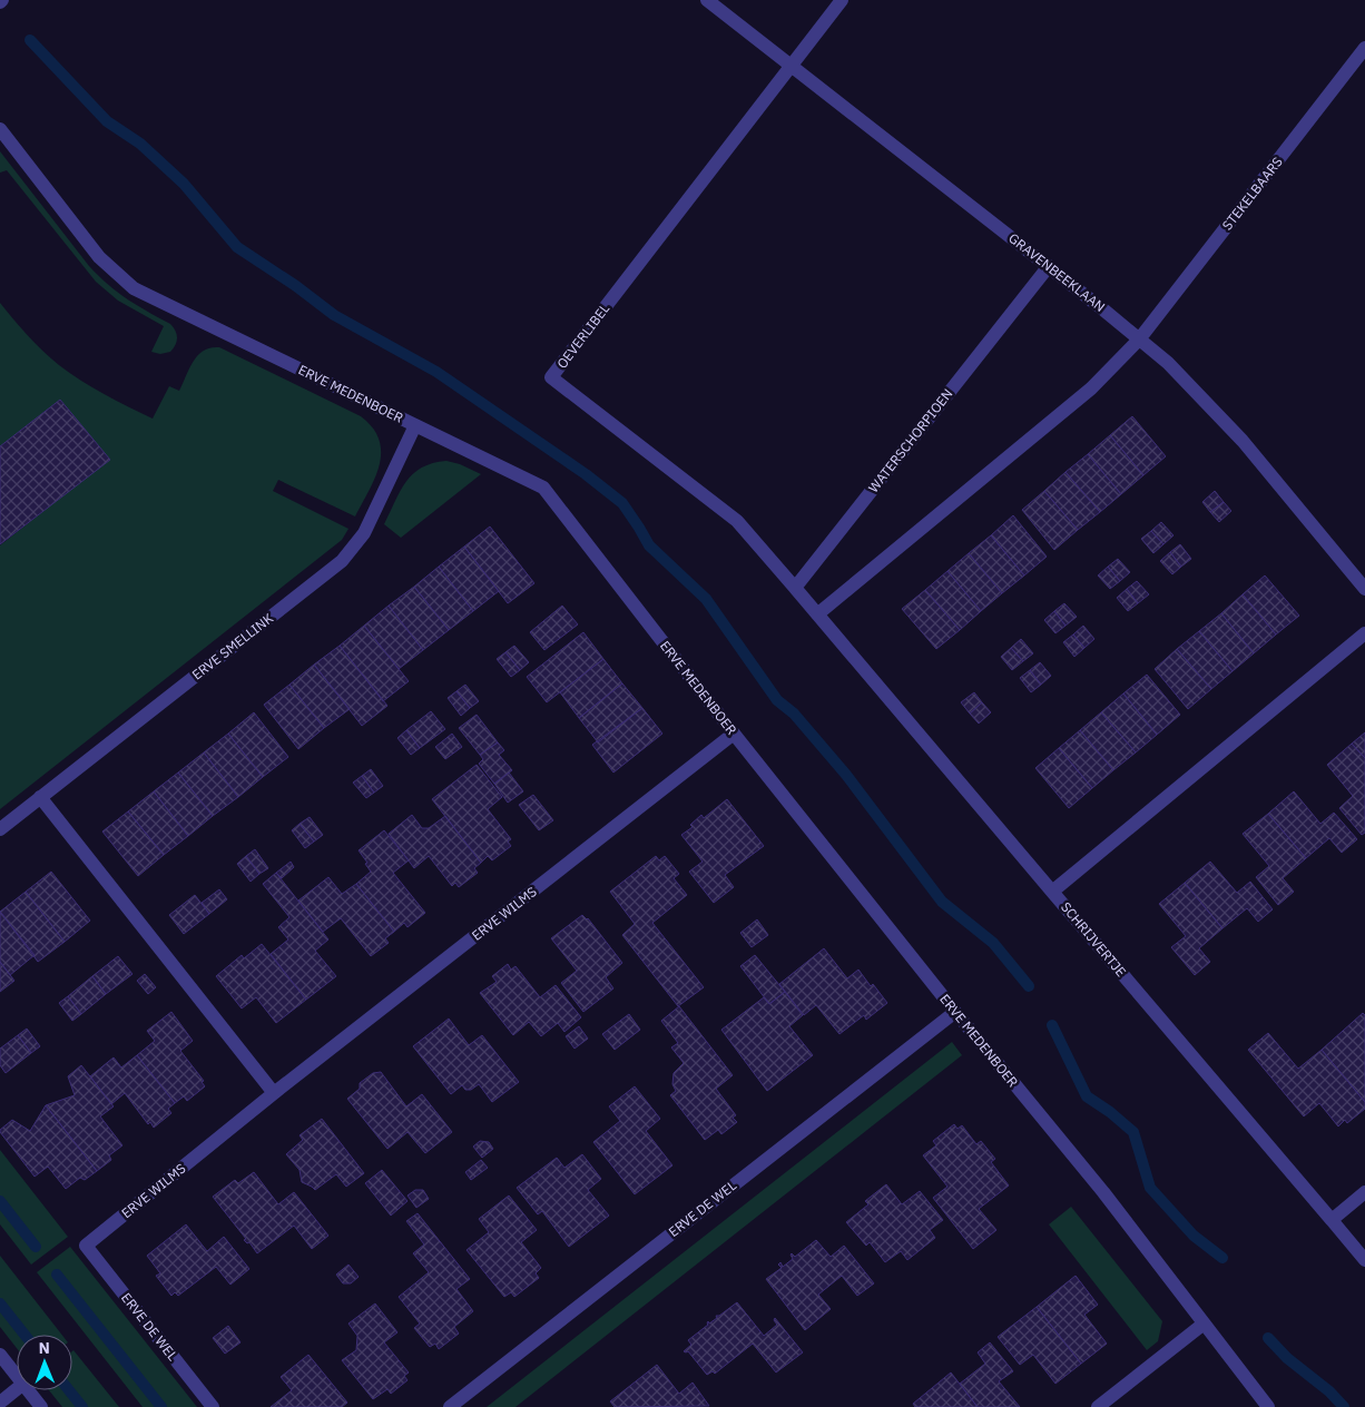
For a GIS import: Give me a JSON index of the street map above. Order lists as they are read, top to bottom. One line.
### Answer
{"streets":{"street":["STEKELBAARS","GRAVENBEEKLAAN","OEVERLIBEL","ERVE MEDENBOER","WATERSCHORPIOEN","ERVE SMELLINK","ERVE WILMS","SCHRIJVERTJE","ERVE DE WEL"]},"crossings":[["STEKELBAARS","GRAVENBEEKLAAN"],["GRAVENBEEKLAAN","OEVERLIBEL"],["GRAVENBEEKLAAN","WATERSCHORPIOEN"],["OEVERLIBEL","WATERSCHORPIOEN"],["ERVE MEDENBOER","ERVE SMELLINK"],["ERVE MEDENBOER","ERVE WILMS"],["ERVE MEDENBOER","ERVE DE WEL"],["ERVE WILMS","ERVE DE WEL"]],"north":"top"}
